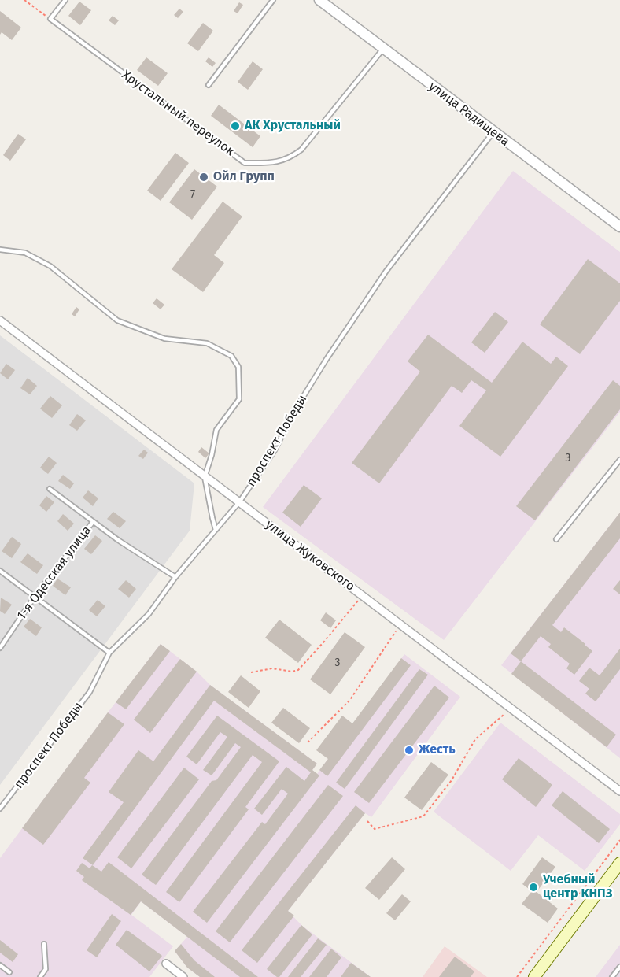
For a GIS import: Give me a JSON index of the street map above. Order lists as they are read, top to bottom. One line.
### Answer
{"streets":{"street":["улица Радищева","улица Жуковского"],"lane":["Хрустальный переулок","проспект Победы","1-я Одесская улица"]},"crossings":[["Хрустальный переулок","улица Радищева"],["улица Радищева","проспект Победы"],["проспект Победы","улица Жуковского"]],"places":["АК Хрустальный","Ойл Групп","Жесть","Учебный центр КНПЗ"],"house_numbers":["7","3","3"]}
